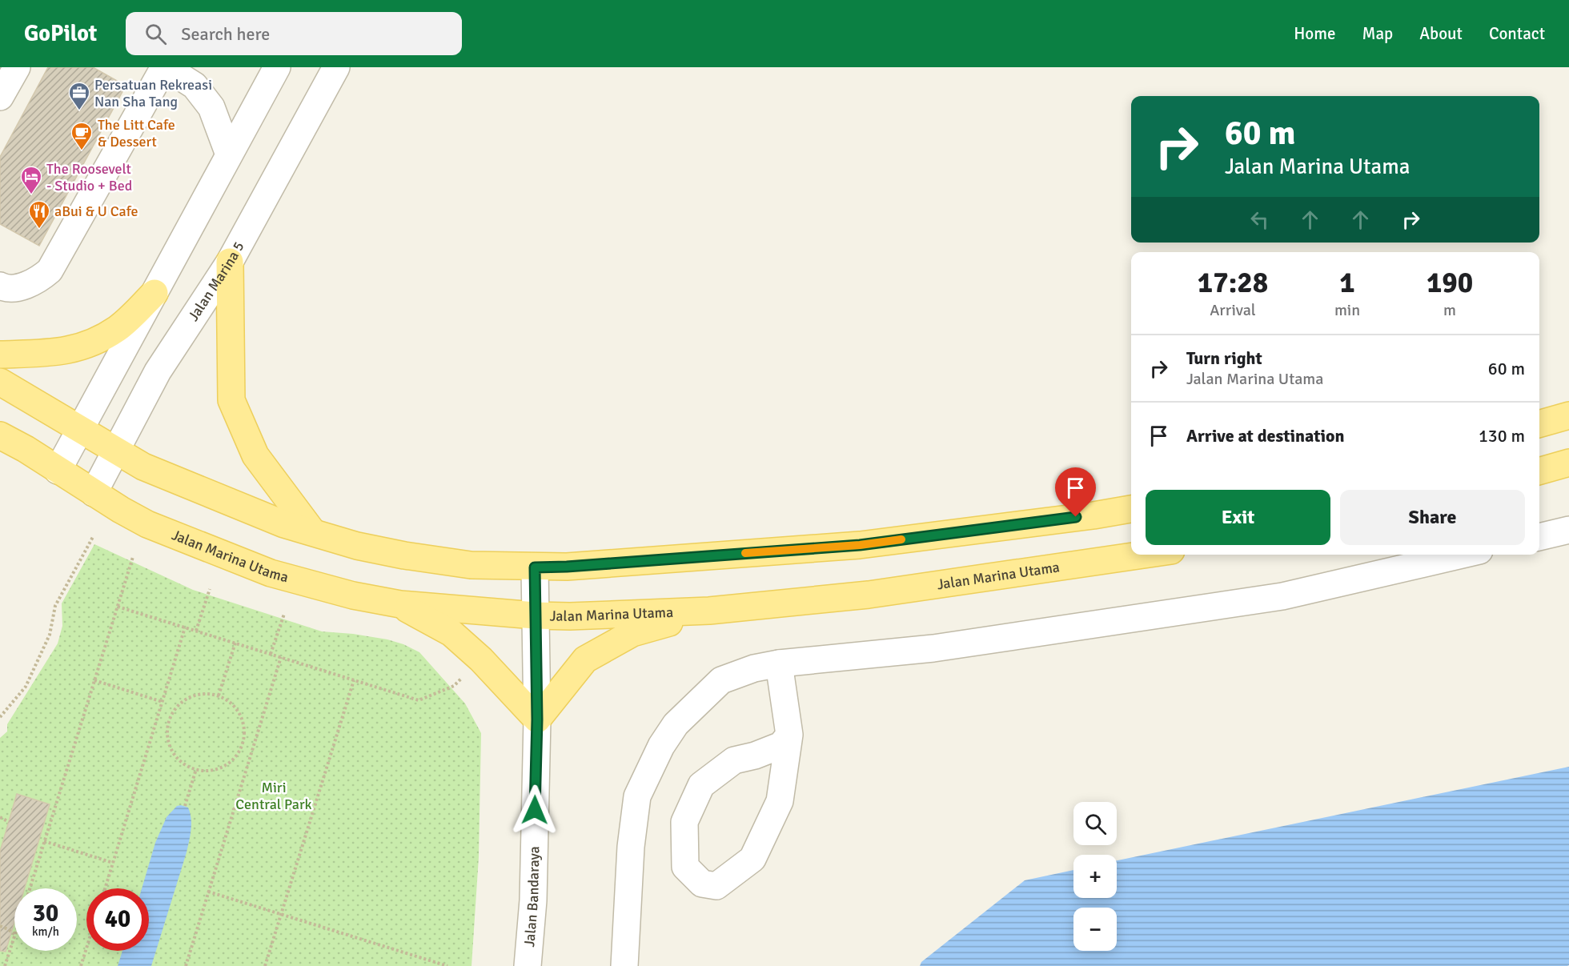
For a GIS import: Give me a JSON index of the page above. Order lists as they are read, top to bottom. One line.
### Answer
{"streets":{"main road":["Jalan Marina Utama"],"street":["Jalan Marina 5","Jalan Bandaraya"]},"crossings":[["Jalan Marina 5","Jalan Marina Utama"],["Jalan Marina Utama","Jalan Bandaraya"]],"parks":["Miri Central Park"],"places":{"office":["Persatuan Rekreasi Nan Sha Tang"],"cafe":["The Litt Cafe & Dessert"],"hotel":["The Roosevelt - Studio + Bed"],"restaurant":["aBui & U Cafe"]},"page":{"header":"GoPilot","search":"Search here","nav":["Home","Map","About","Contact"],"turn":["60 m","Jalan Marina Utama"],"eta":["17:28","Arrival","1","min","190","m"],"list":[{"name":"Turn right","note":"Jalan Marina Utama","value":"60 m"},{"name":"Arrive at destination","value":"130 m"}],"buttons":["Exit","Share"],"map_buttons":["+","−"],"speed":"30 km/h","limit":"40"}}
